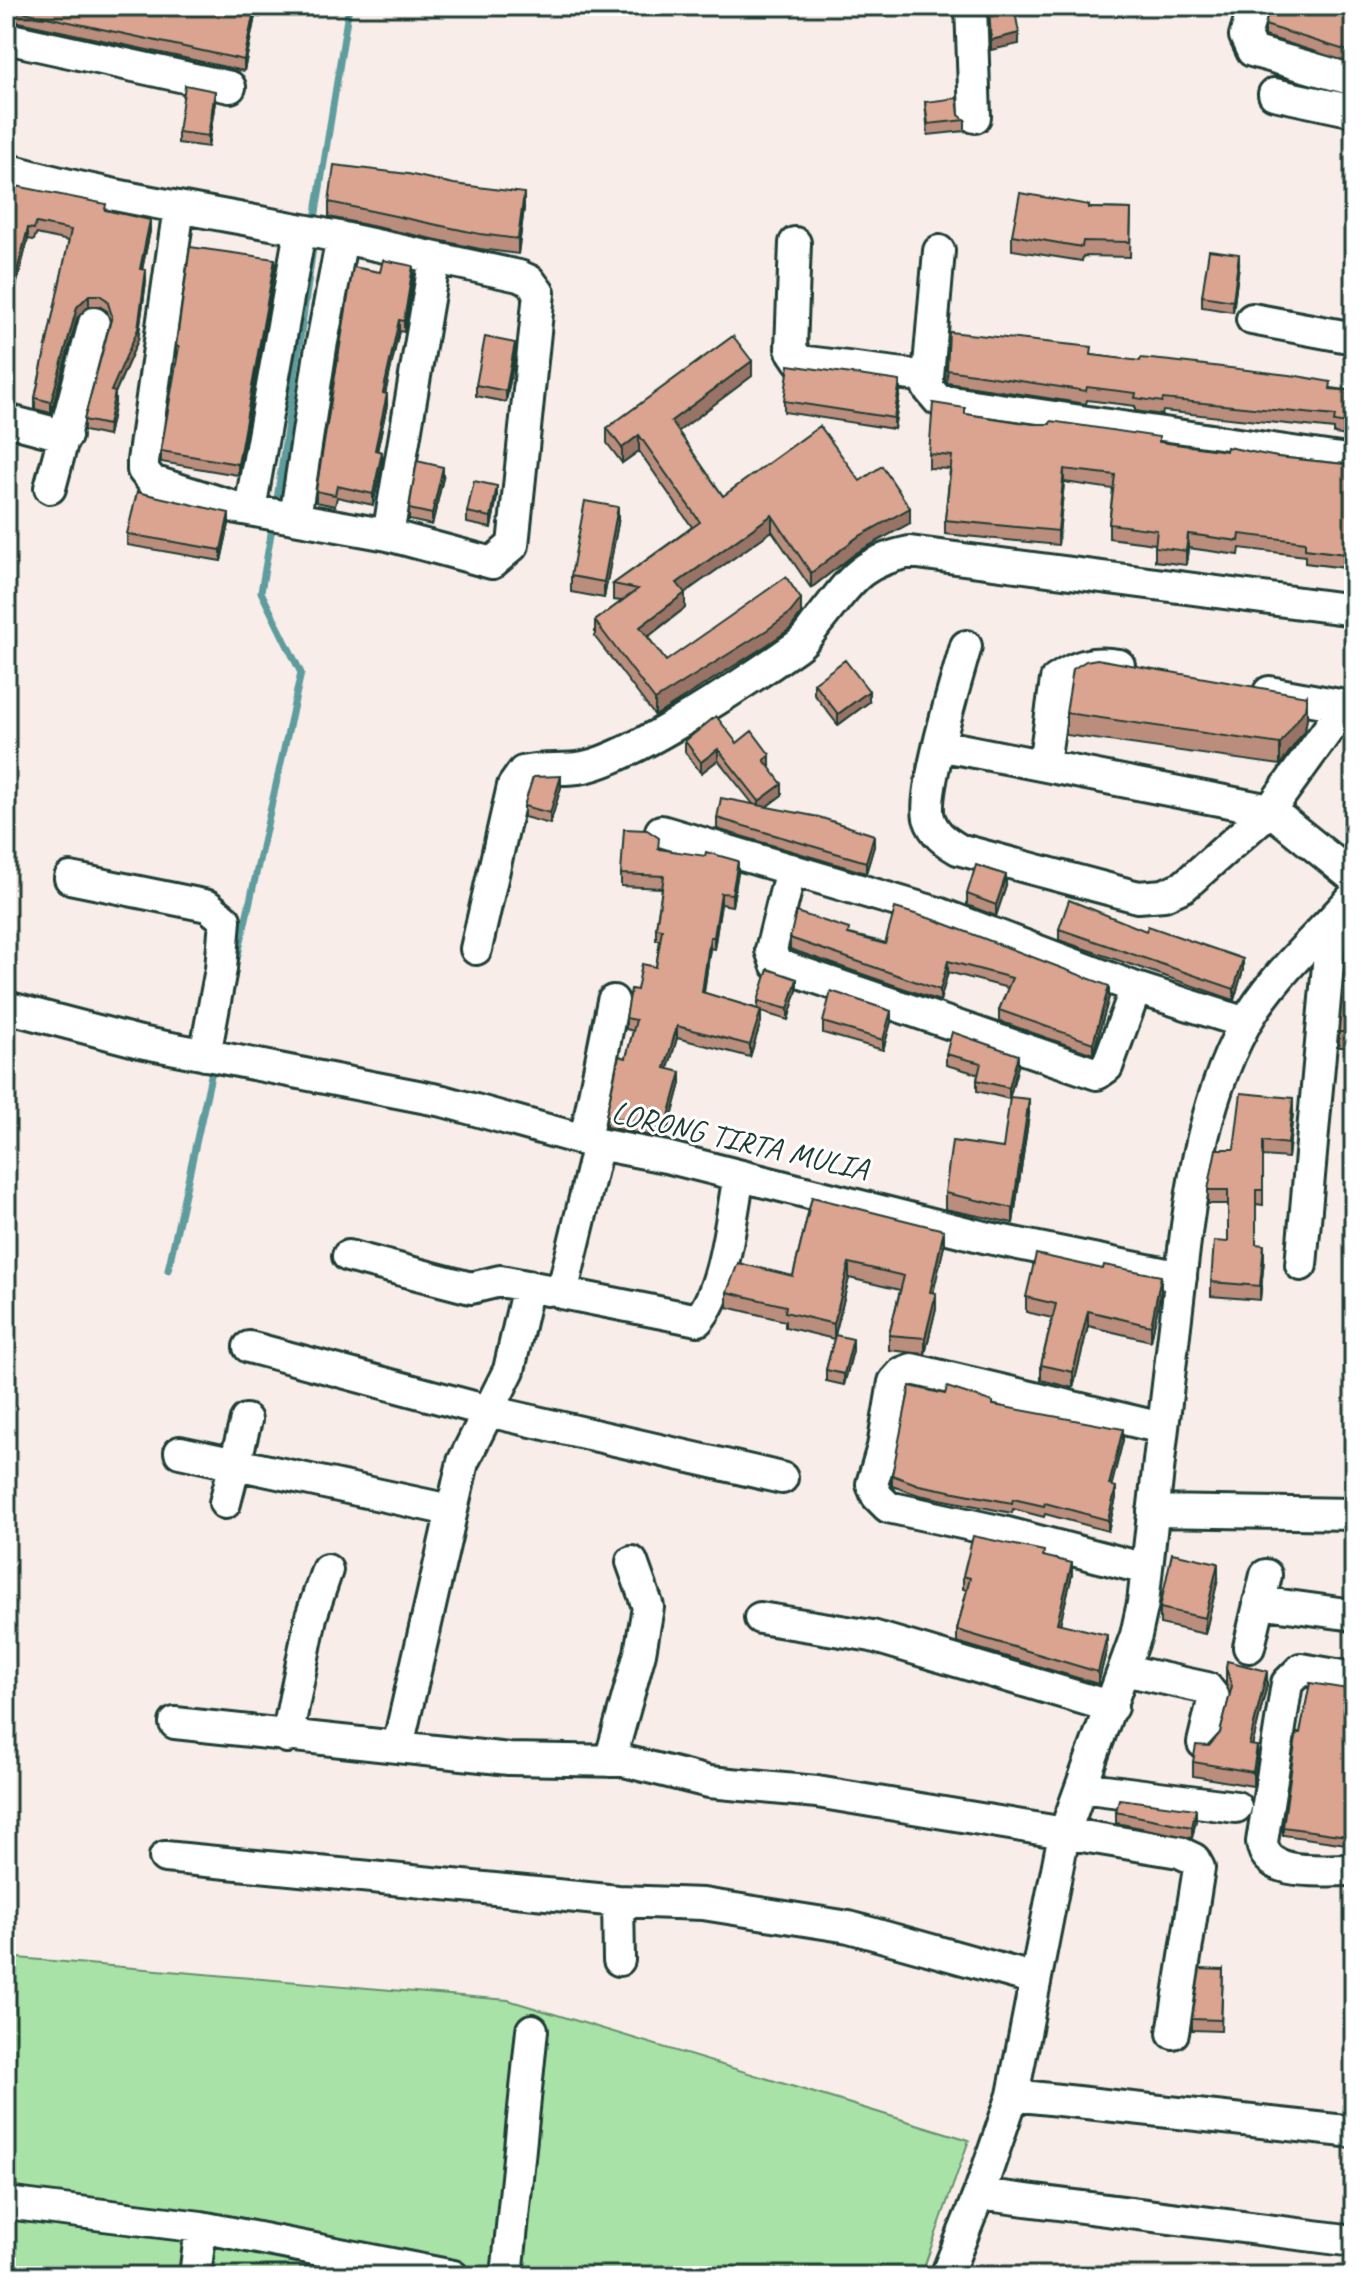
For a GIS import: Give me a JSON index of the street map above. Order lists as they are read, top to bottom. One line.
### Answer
{"streets":{"street":["LORONG TIRTA MULIA"]}}
